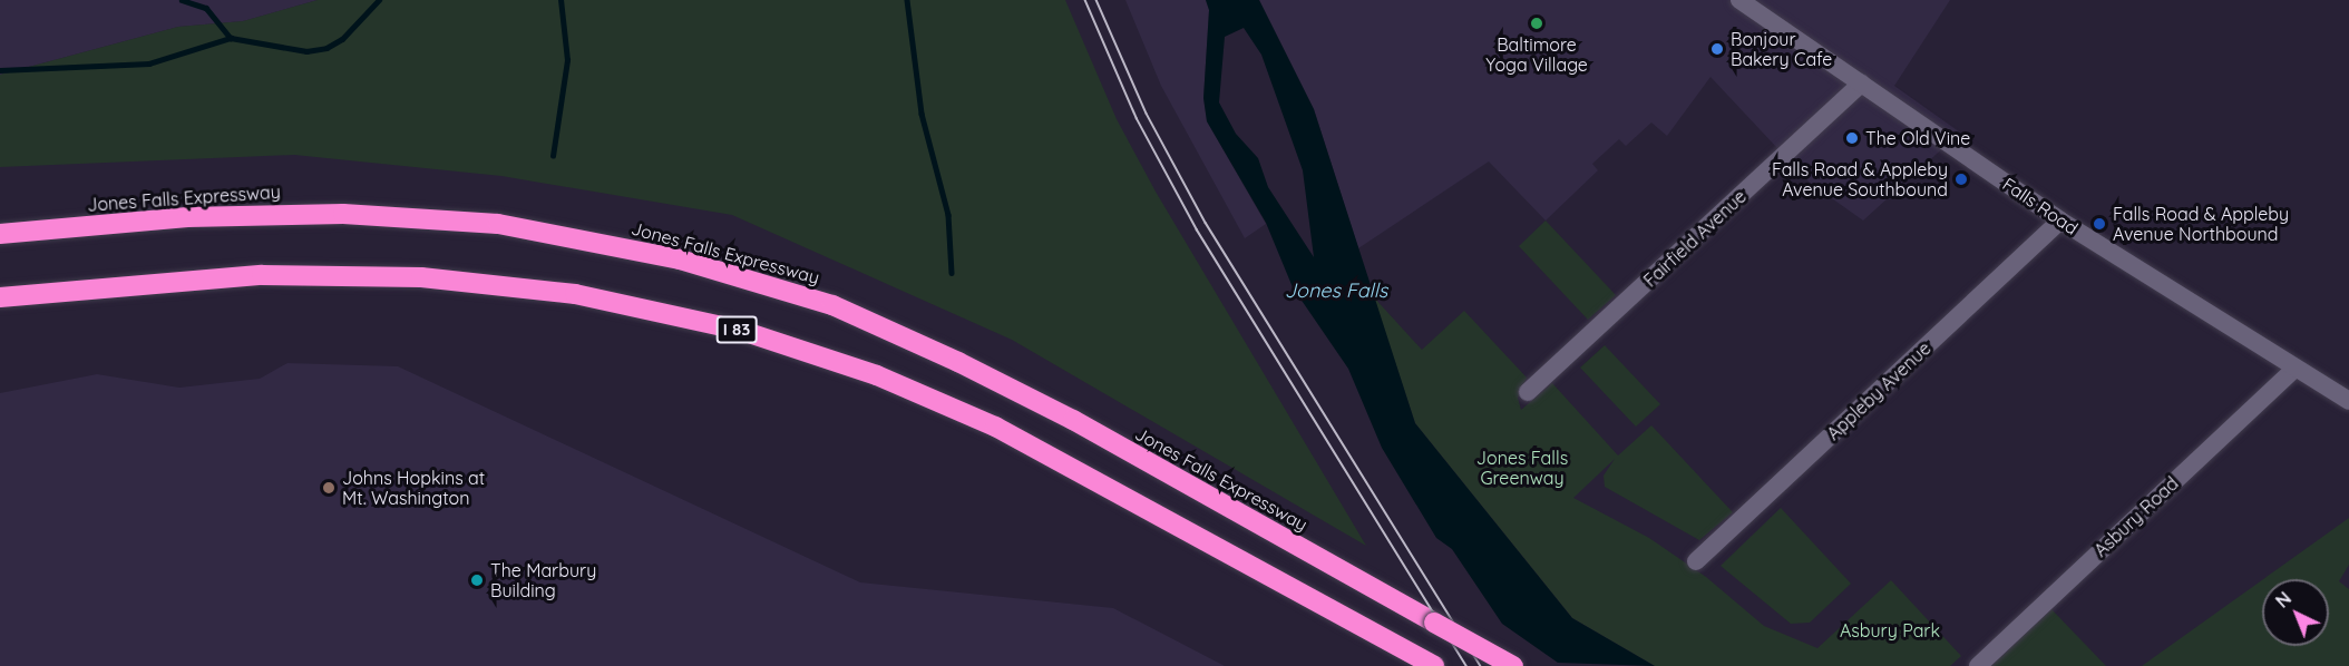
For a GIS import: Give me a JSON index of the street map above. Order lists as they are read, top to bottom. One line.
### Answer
{"streets":{"highway":["Jones Falls Expressway","I 83"],"street":["Falls Road","Fairfield Avenue","Appleby Avenue","Asbury Road"]},"crossings":[["Falls Road","Fairfield Avenue"],["Falls Road","Appleby Avenue"],["Falls Road","Asbury Road"]],"water":["Jones Falls"],"parks":["Jones Falls Greenway","Asbury Park"],"places":["Baltimore Yoga Village","Bonjour Bakery Cafe","The Old Vine","Falls Road & Appleby Avenue Southbound","Falls Road & Appleby Avenue Northbound","Johns Hopkins at Mt. Washington","The Marbury Building"],"north":"top left"}
